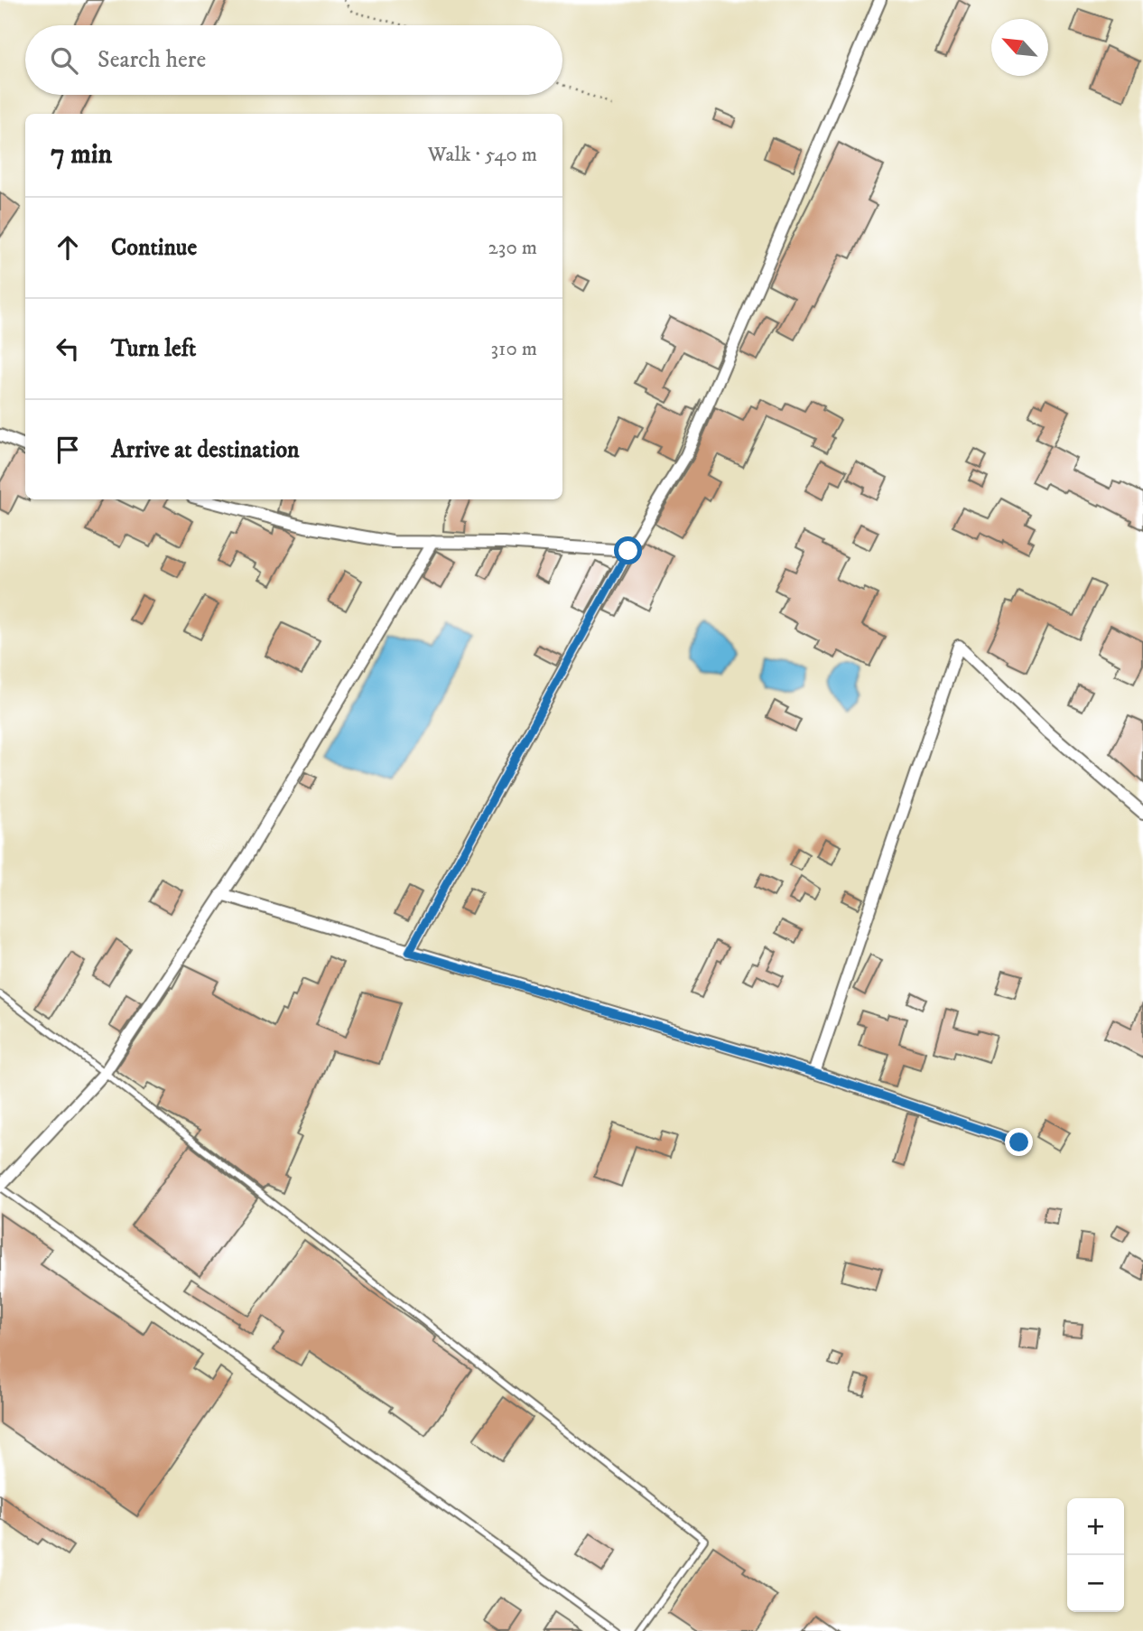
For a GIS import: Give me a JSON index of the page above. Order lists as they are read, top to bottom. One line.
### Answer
{"north":"top left","page":{"search":"Search here","heading":["7 min","Walk · 540 m"],"list":[["Continue","230 m"],["Turn left","310 m"],"Arrive at destination"],"map_buttons":["+","−"]}}
